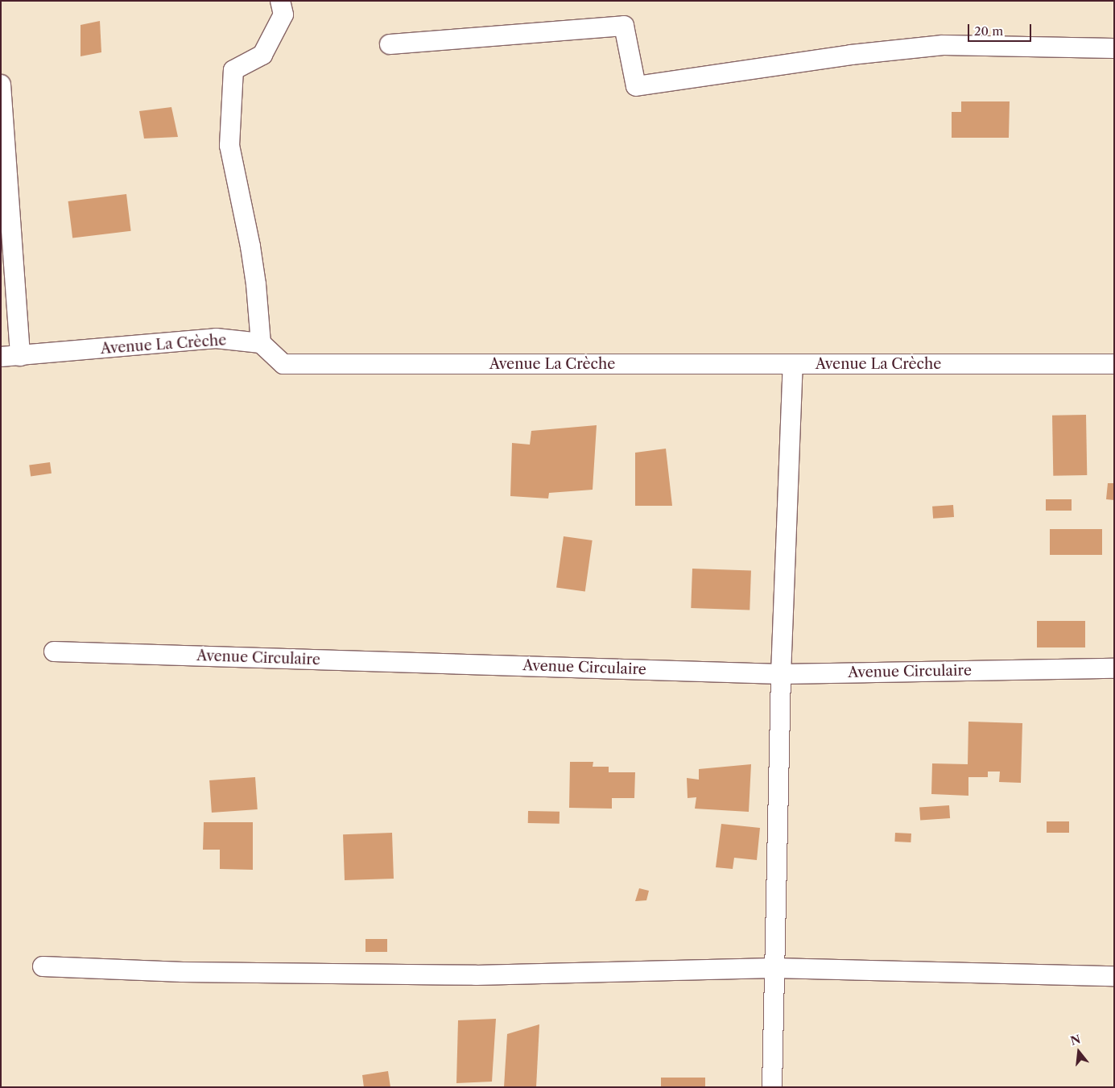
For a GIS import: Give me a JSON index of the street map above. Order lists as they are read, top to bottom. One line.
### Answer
{"streets":{"street":["Avenue La Crèche","Avenue Circulaire"]},"scale_bar":"20 m","north":"top"}
